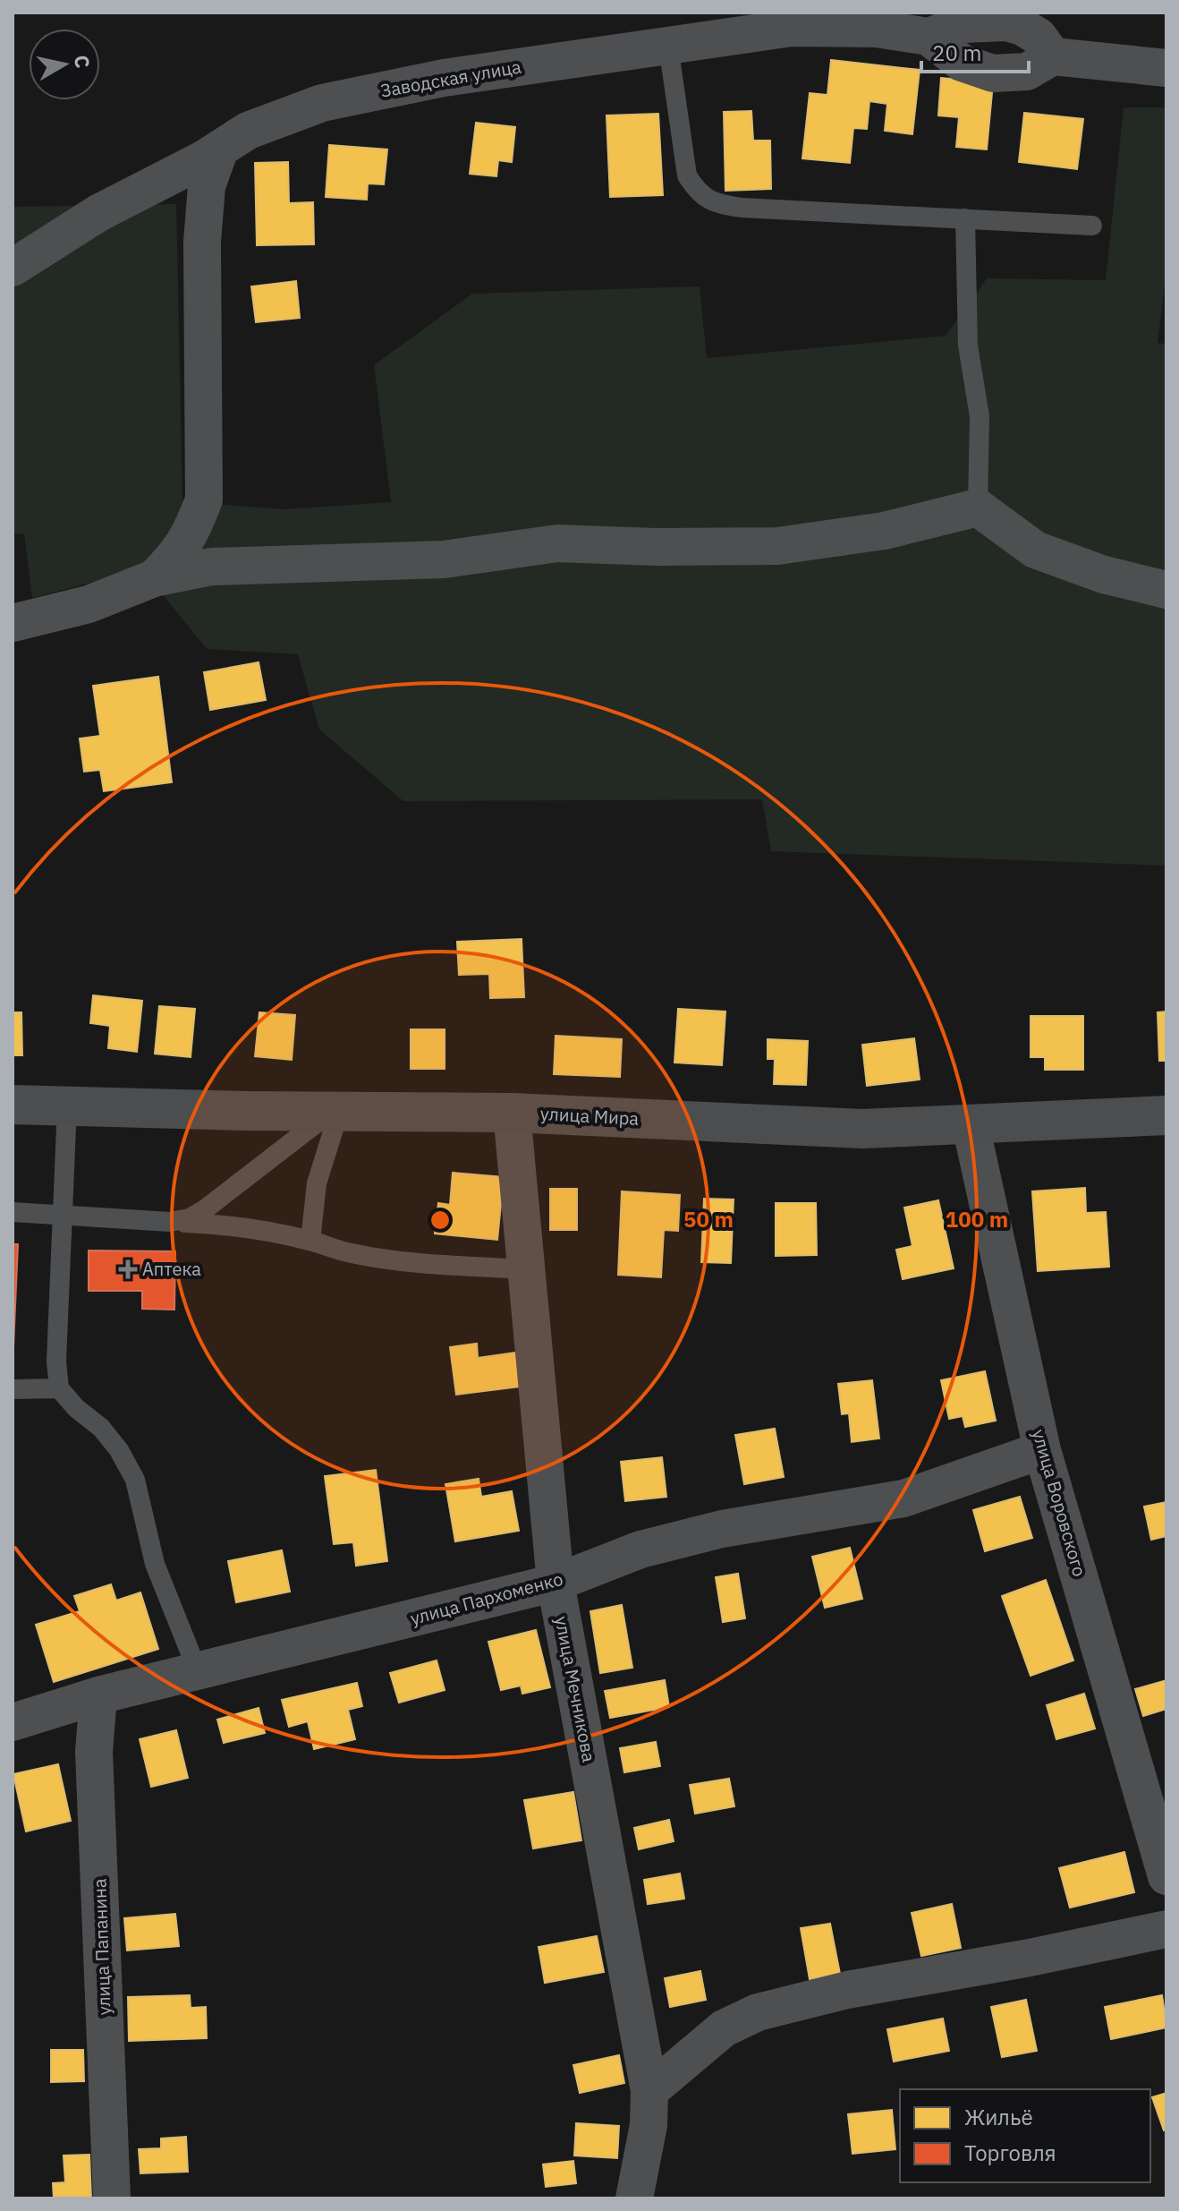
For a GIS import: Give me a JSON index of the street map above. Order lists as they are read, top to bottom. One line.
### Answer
{"streets":{"street":["Заводская улица","улица Мира","улица Воровского","улица Пархоменко","улица Мечникова","улица Папанина"]},"crossings":[["улица Мира","улица Воровского"],["улица Мира","улица Мечникова"],["улица Воровского","улица Пархоменко"],["улица Пархоменко","улица Мечникова"],["улица Пархоменко","улица Папанина"]],"places":{"health":["Аптека"]},"legend":["Жильё","Торговля"],"scale_bar":"20 m","north":"right","rings":["50 m","100 m"]}
